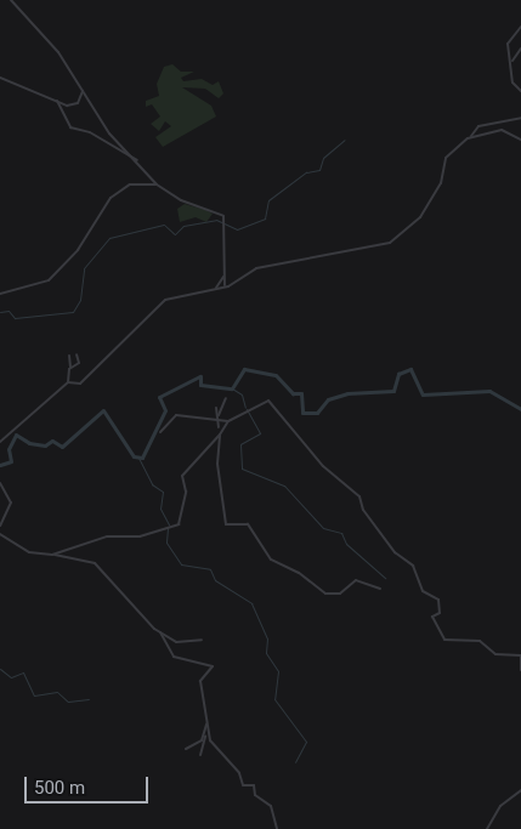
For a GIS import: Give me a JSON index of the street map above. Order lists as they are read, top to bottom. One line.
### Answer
{"scale_bar":"500 m"}
